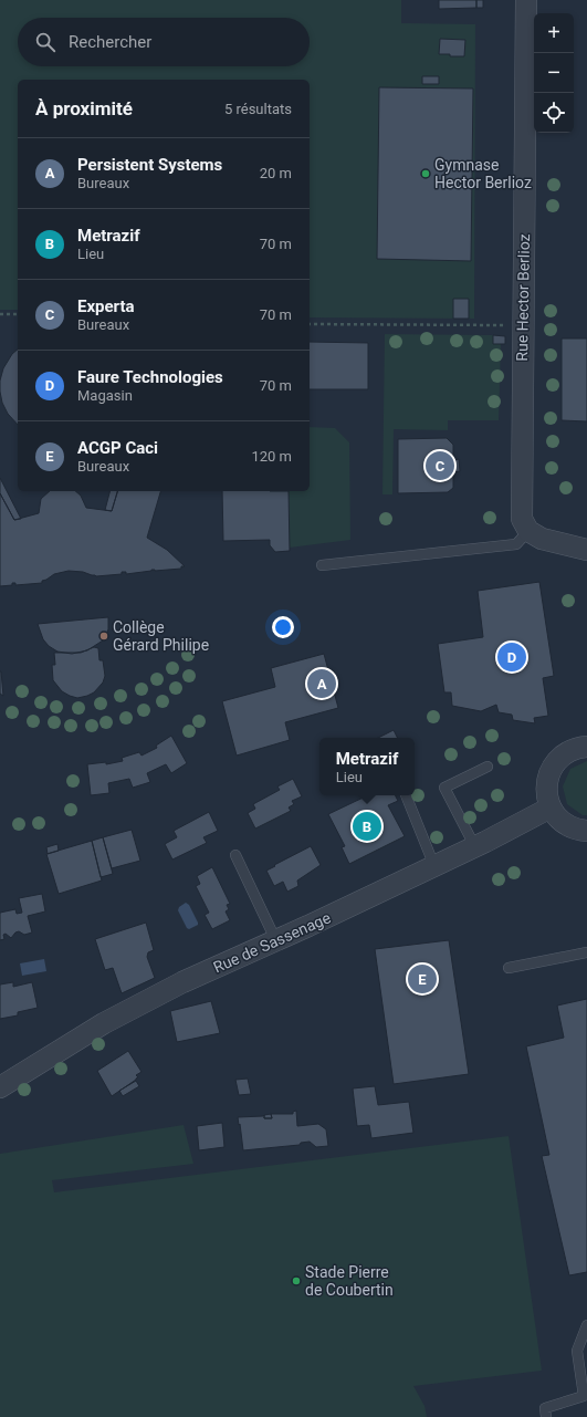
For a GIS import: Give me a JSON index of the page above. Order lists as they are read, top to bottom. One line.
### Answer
{"streets":{"street":["Rue Hector Berlioz","Rue de Sassenage"]},"places":["Gymnase Hector Berlioz","Collège Gérard Philipe","Stade Pierre de Coubertin"],"page":{"map_buttons":["+","−"],"search":"Rechercher","heading":["À proximité","5 résultats"],"list":[{"mark":"A","name":"Persistent Systems","note":"Bureaux","value":"20 m"},{"mark":"B","name":"Metrazif","note":"Lieu","value":"70 m"},{"mark":"C","name":"Experta","note":"Bureaux","value":"70 m"},{"mark":"D","name":"Faure Technologies","note":"Magasin","value":"70 m"},{"mark":"E","name":"ACGP Caci","note":"Bureaux","value":"120 m"}],"pins":["C","D","A","B","E"],"popup":["Metrazif","Lieu"]}}
